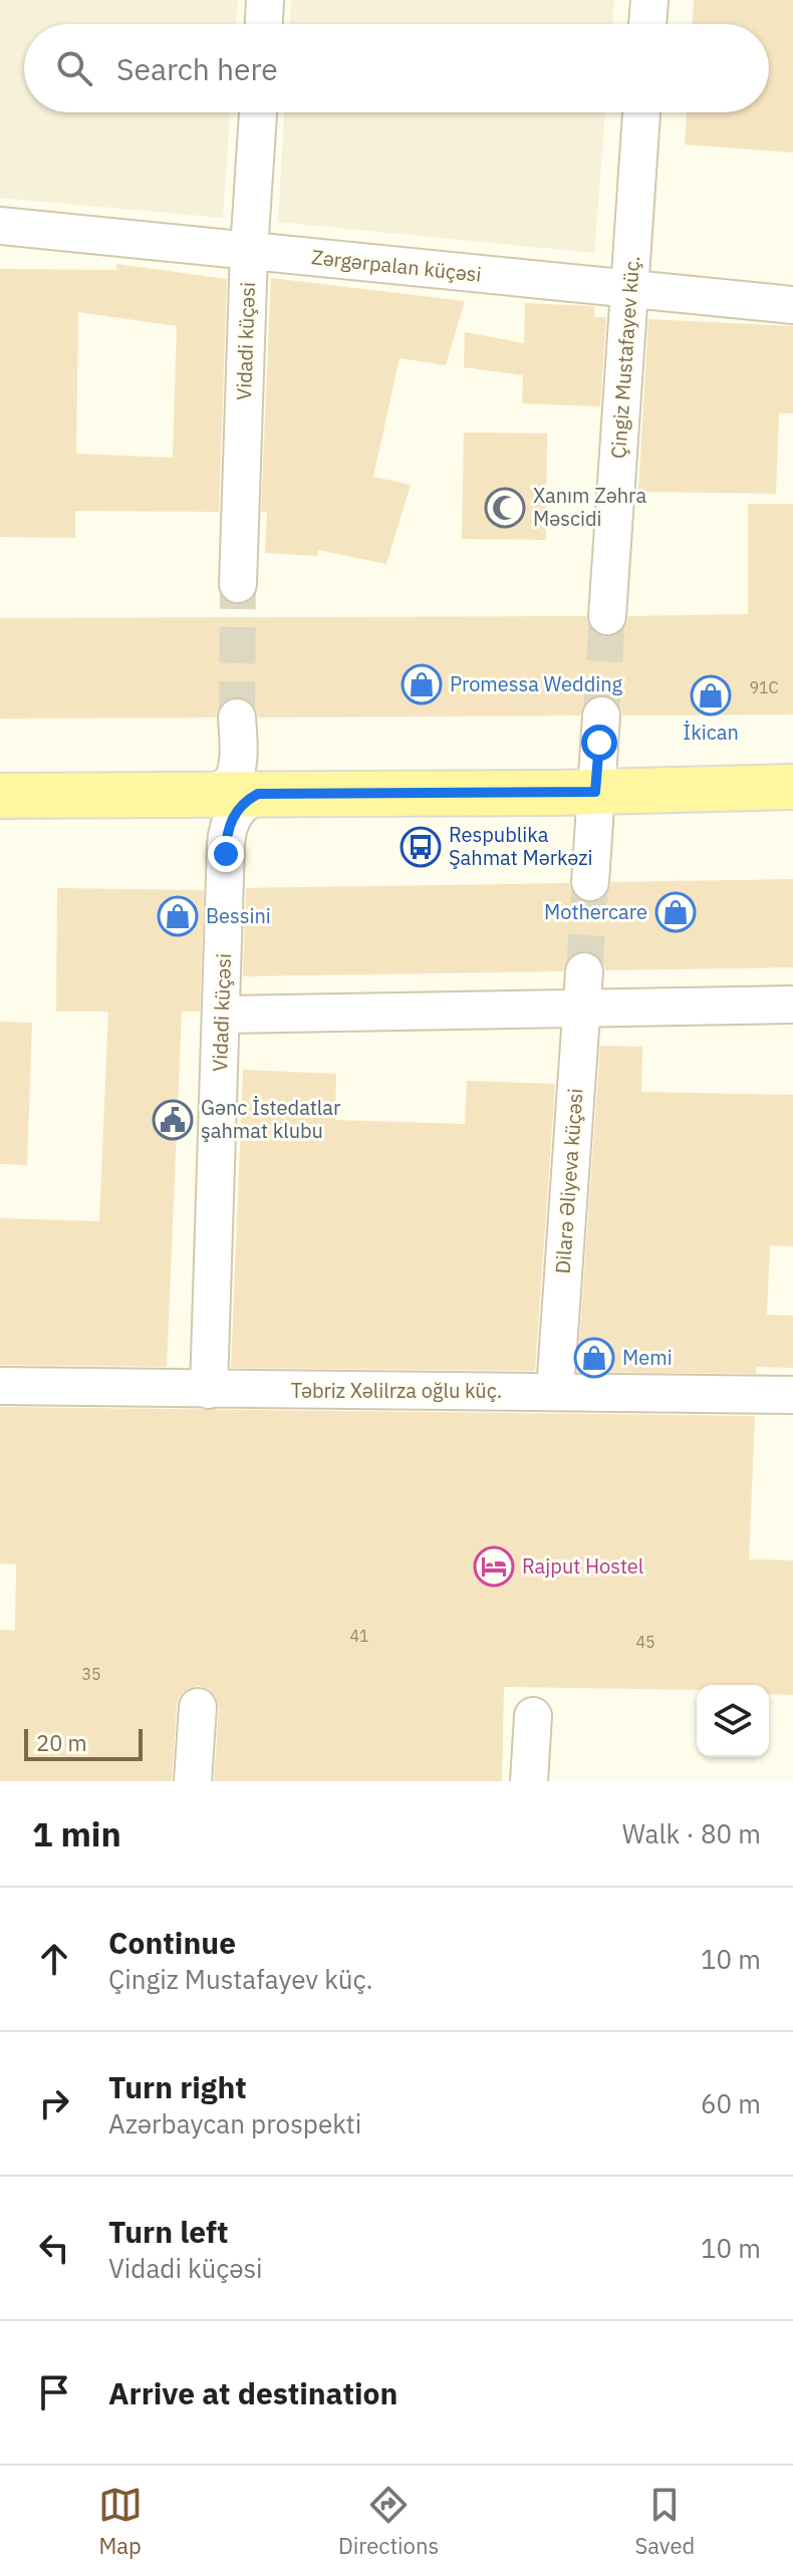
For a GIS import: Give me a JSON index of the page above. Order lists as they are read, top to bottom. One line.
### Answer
{"streets":{"street":["Zərgərpalan küçəsi","Vidadi küçəsi","Çingiz Mustafayev küç.","Dilarə Əliyeva küçəsi","Təbriz Xəlilrza oğlu küç."]},"crossings":[["Zərgərpalan küçəsi","Vidadi küçəsi"],["Zərgərpalan küçəsi","Çingiz Mustafayev küç."],["Vidadi küçəsi","Təbriz Xəlilrza oğlu küç."],["Dilarə Əliyeva küçəsi","Təbriz Xəlilrza oğlu küç."]],"places":{"mosque":["Xanım Zəhra Məscidi"],"shop":["Promessa Wedding","İkican","Mothercare","Bessini","Memi"],"bus stop":["Respublika Şahmat Mərkəzi"],"public building":["Gənc İstedatlar şahmat klubu"],"hotel":["Rajput Hostel"]},"house_numbers":["91С","41","45","35"],"scale_bar":"20 m","page":{"search":"Search here","scale":"20 m","heading":["1 min","Walk · 80 m"],"list":[["Continue","Çingiz Mustafayev küç.","10 m"],["Turn right","Azərbaycan prospekti","60 m"],["Turn left","Vidadi küçəsi","10 m"],"Arrive at destination"],"nav":["Map","Directions","Saved"]}}
